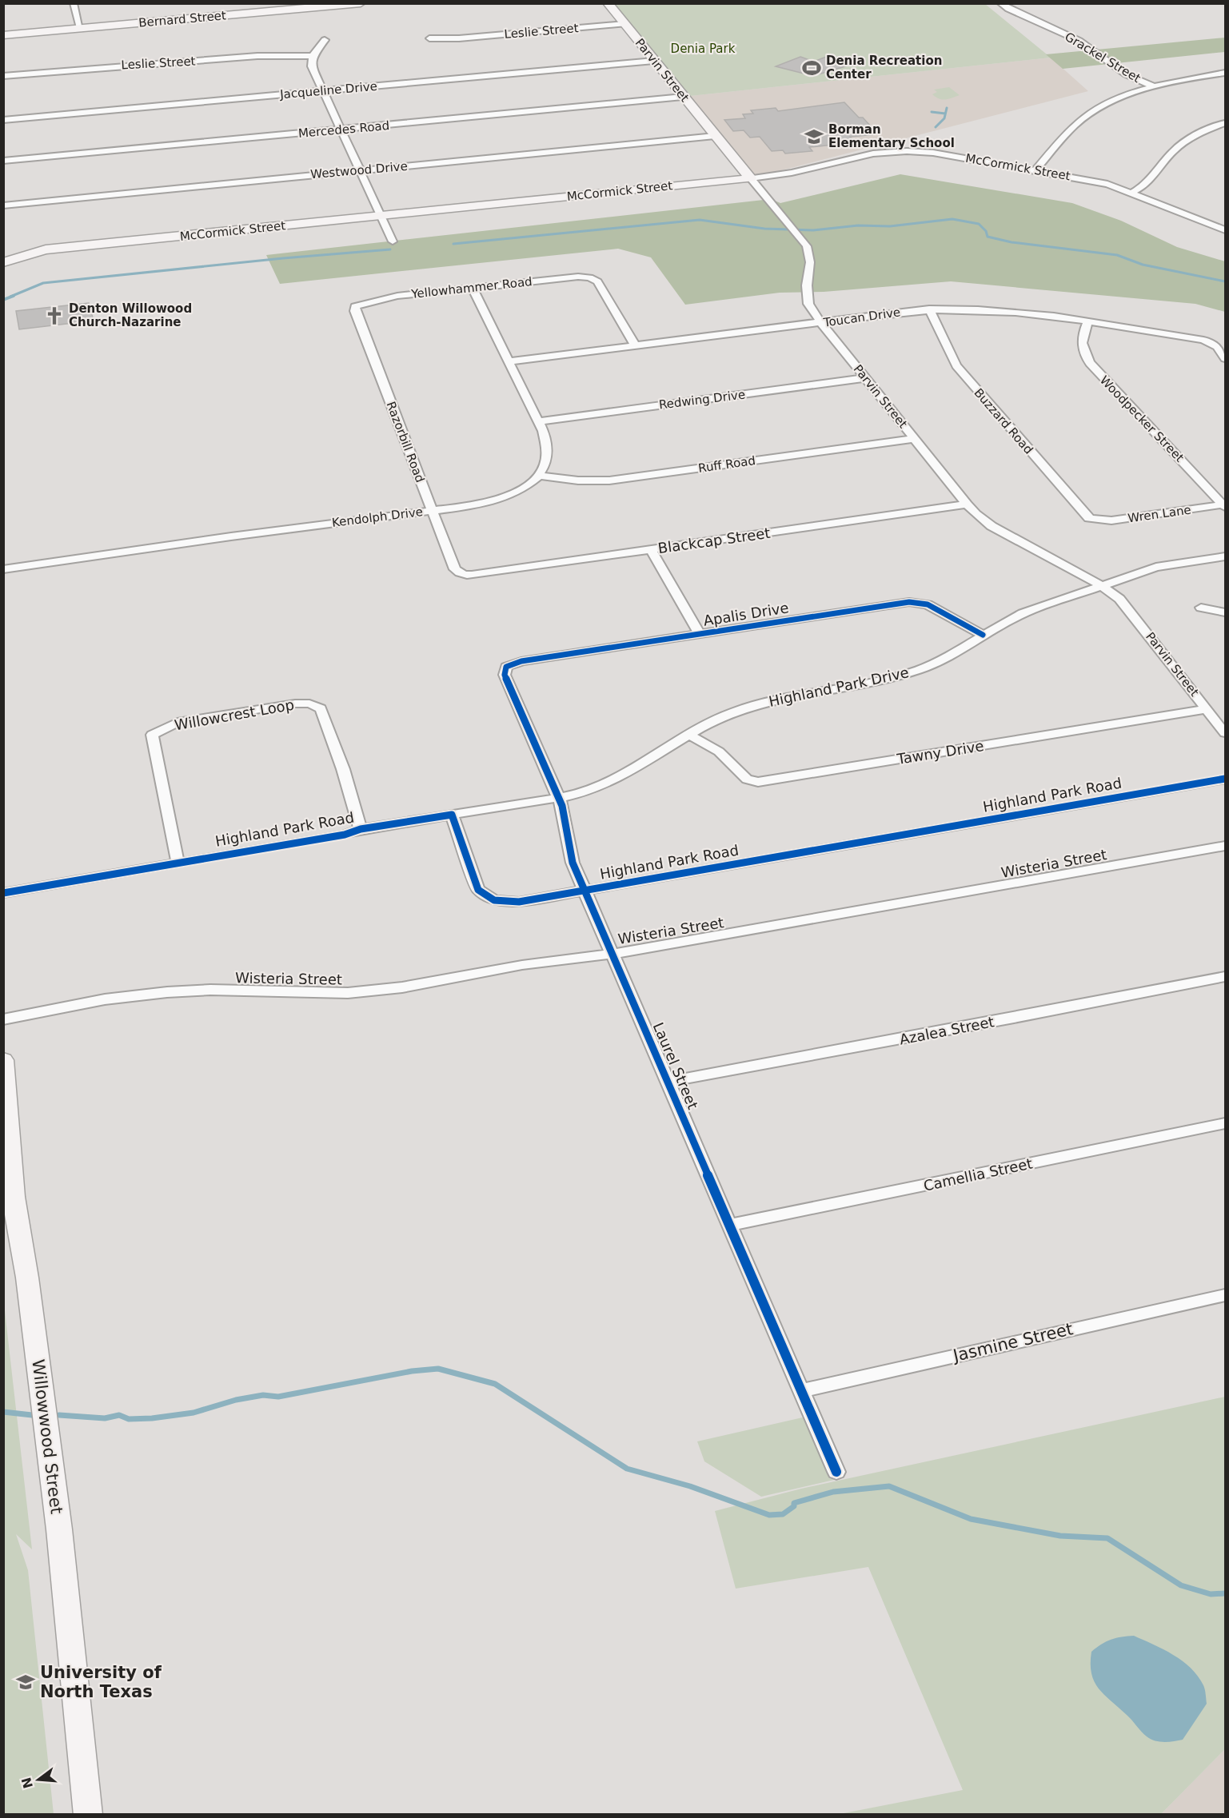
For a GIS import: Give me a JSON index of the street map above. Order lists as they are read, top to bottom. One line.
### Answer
{"streets":{"street":["Bernard Street","Leslie Street","Grackel Street","Parvin Street","Jacqueline Drive","Mercedes Road","McCormick Street","Westwood Drive","Yellowhammer Road","Toucan Drive","Redwing Drive","Woodpecker Street","Buzzard Road","Razorbill Road","Ruff Road","Wren Lane","Kendolph Drive","Blackcap Street","Apalis Drive","Highland Park Drive","Willowcrest Loop","Tawny Drive","Highland Park Road","Wisteria Street","Azalea Street","Laurel Street","Camellia Street","Jasmine Street","Willowwood Street"]},"crossings":[["Leslie Street","Parvin Street"],["Parvin Street","Jacqueline Drive"],["Parvin Street","Mercedes Road"],["Parvin Street","McCormick Street"],["Parvin Street","Westwood Drive"],["Parvin Street","Toucan Drive"],["Parvin Street","Redwing Drive"],["Parvin Street","Ruff Road"],["Parvin Street","Blackcap Street"],["Parvin Street","Highland Park Drive"],["Parvin Street","Tawny Drive"],["Yellowhammer Road","Toucan Drive"],["Yellowhammer Road","Razorbill Road"],["Yellowhammer Road","Kendolph Drive"],["Toucan Drive","Woodpecker Street"],["Toucan Drive","Buzzard Road"],["Toucan Drive","Kendolph Drive"],["Redwing Drive","Kendolph Drive"],["Woodpecker Street","Wren Lane"],["Buzzard Road","Wren Lane"],["Razorbill Road","Kendolph Drive"],["Razorbill Road","Blackcap Street"],["Ruff Road","Kendolph Drive"],["Apalis Drive","Highland Park Drive"],["Apalis Drive","Laurel Street"],["Highland Park Drive","Tawny Drive"],["Highland Park Drive","Highland Park Road"],["Highland Park Drive","Laurel Street"],["Willowcrest Loop","Highland Park Road"],["Highland Park Road","Laurel Street"],["Wisteria Street","Laurel Street"],["Azalea Street","Laurel Street"],["Laurel Street","Camellia Street"],["Laurel Street","Jasmine Street"]],"parks":["Denia Park"],"places":{"sports":["Denia Recreation Center"],"school or university":["Borman Elementary School","University of North Texas"],"church":["Denton Willowood Church-Nazarine"]},"north":"left"}
